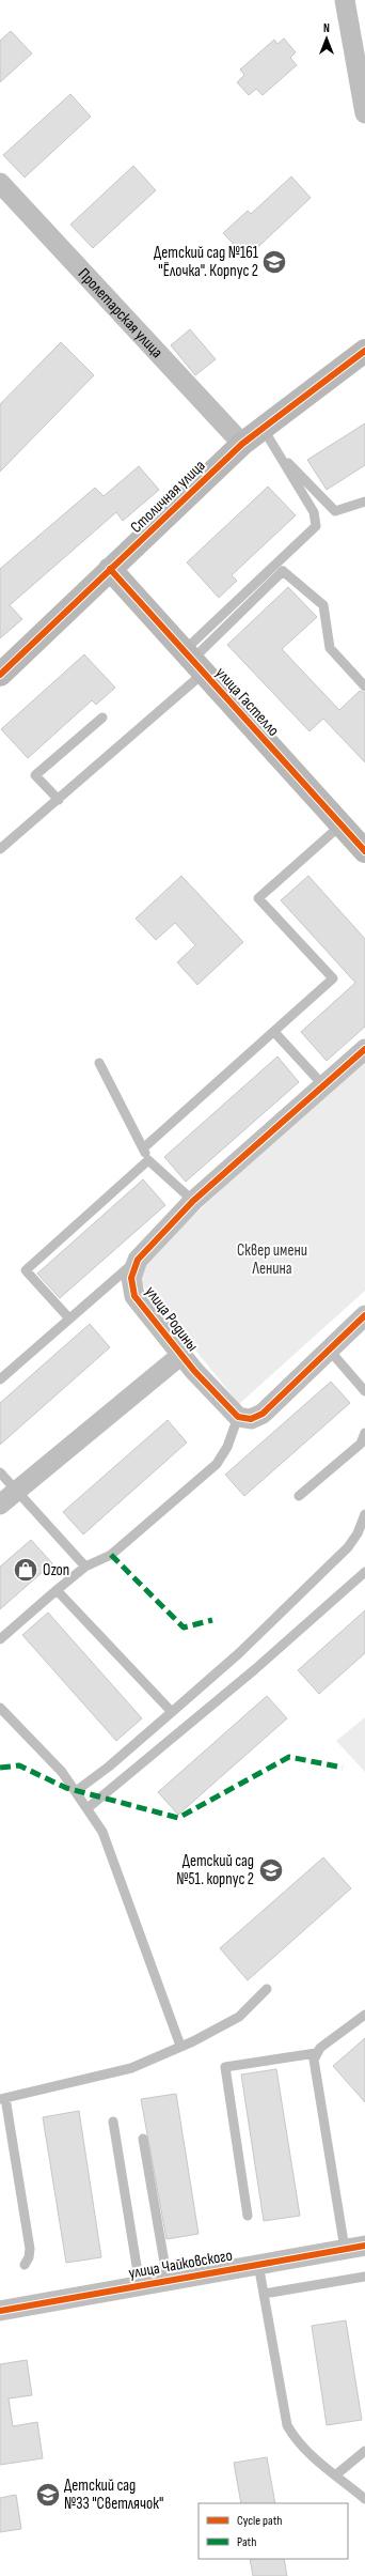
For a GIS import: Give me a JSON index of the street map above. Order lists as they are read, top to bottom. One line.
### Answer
{"streets":{"street":["Пролетарская улица","Столичная улица","улица Гастелло","улица Родины","улица Чайковского"]},"crossings":[["Пролетарская улица","Столичная улица"],["Столичная улица","улица Гастелло"]],"parks":["Сквер имени Ленина"],"places":{"school or university":["Детский сад №161 \"Ёлочка\". Корпус 2","Детский сад №51. корпус 2","Детский сад №33 \"Светлячок\""],"shop":["Ozon"]},"legend":["Cycle path","Path"],"north":"top"}
